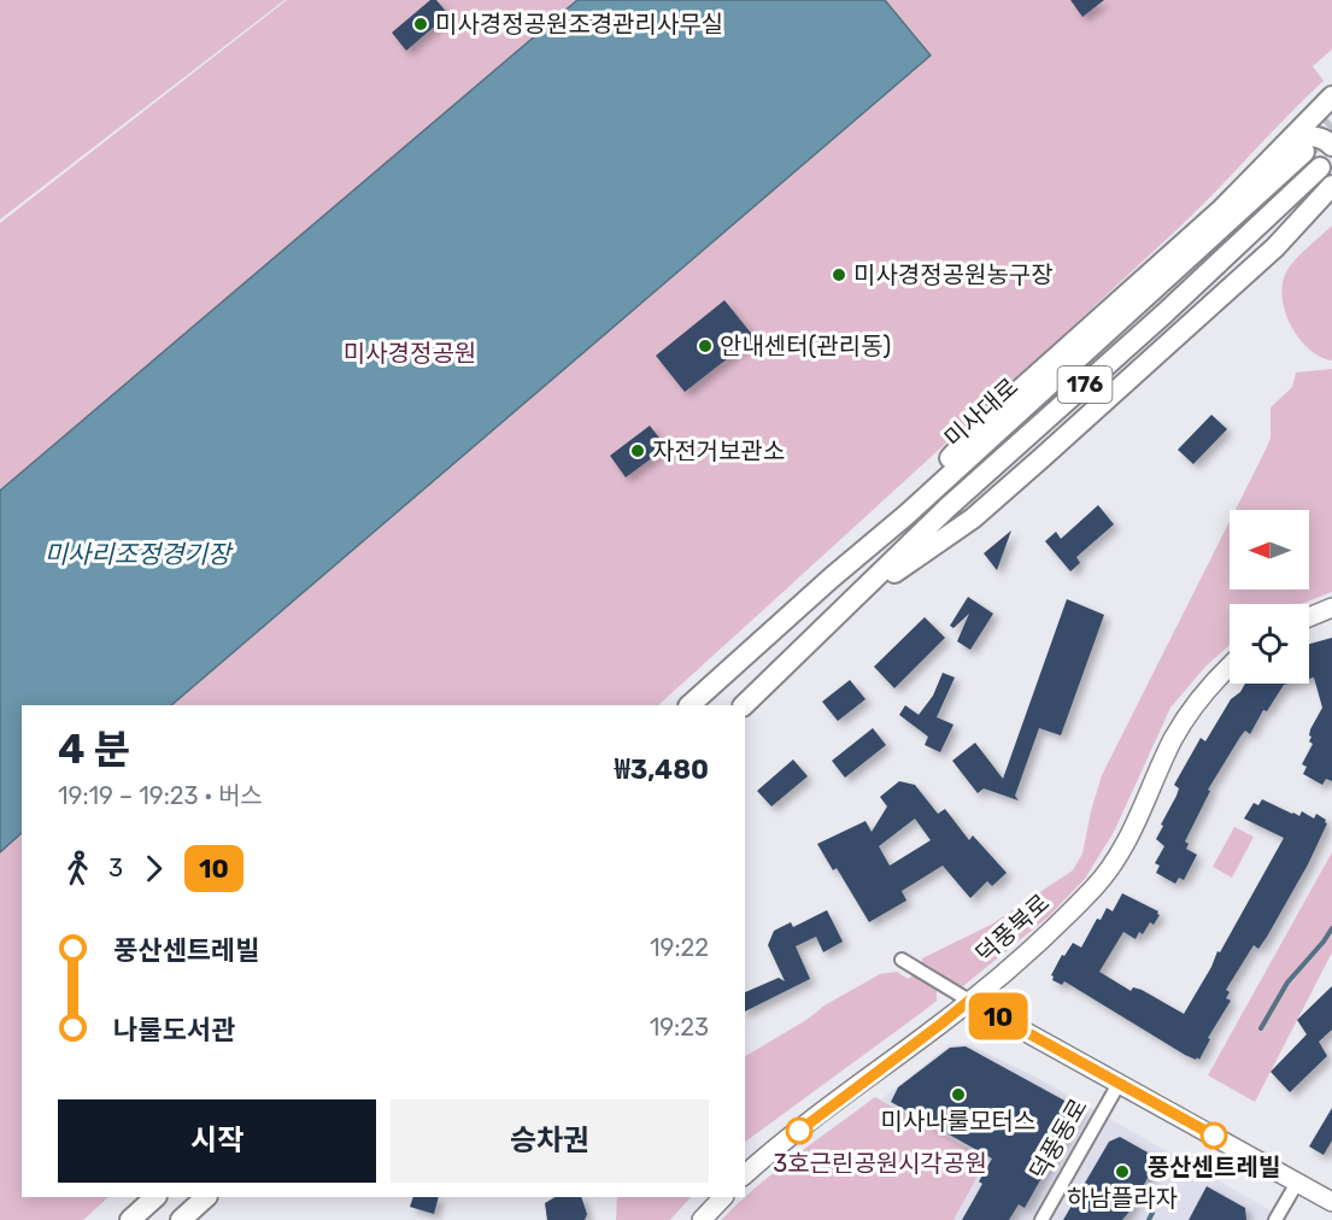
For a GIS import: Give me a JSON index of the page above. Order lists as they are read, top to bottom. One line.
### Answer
{"streets":{"main road":["176","미사대로"],"street":["덕풍북로","덕풍동로"]},"crossings":[["덕풍북로","덕풍동로"]],"water":["미사리조정경기장"],"parks":["미사경정공원","3호근린공원시각공원"],"places":["미사경정공원조경관리사무실","미사경정공원농구장","안내센터(관리동)","자전거보관소","미사나룰모터스","풍산센트레빌","하남플라자"],"lines":["bus line 10"],"north":"left","page":{"on_map":"10","heading":["4 분","19:19 – 19:23 · 버스","₩3,480"],"legs":["3","10"],"list":[{"name":"풍산센트레빌","value":"19:22"},{"name":"나룰도서관","value":"19:23"}],"buttons":["시작","승차권"]}}
